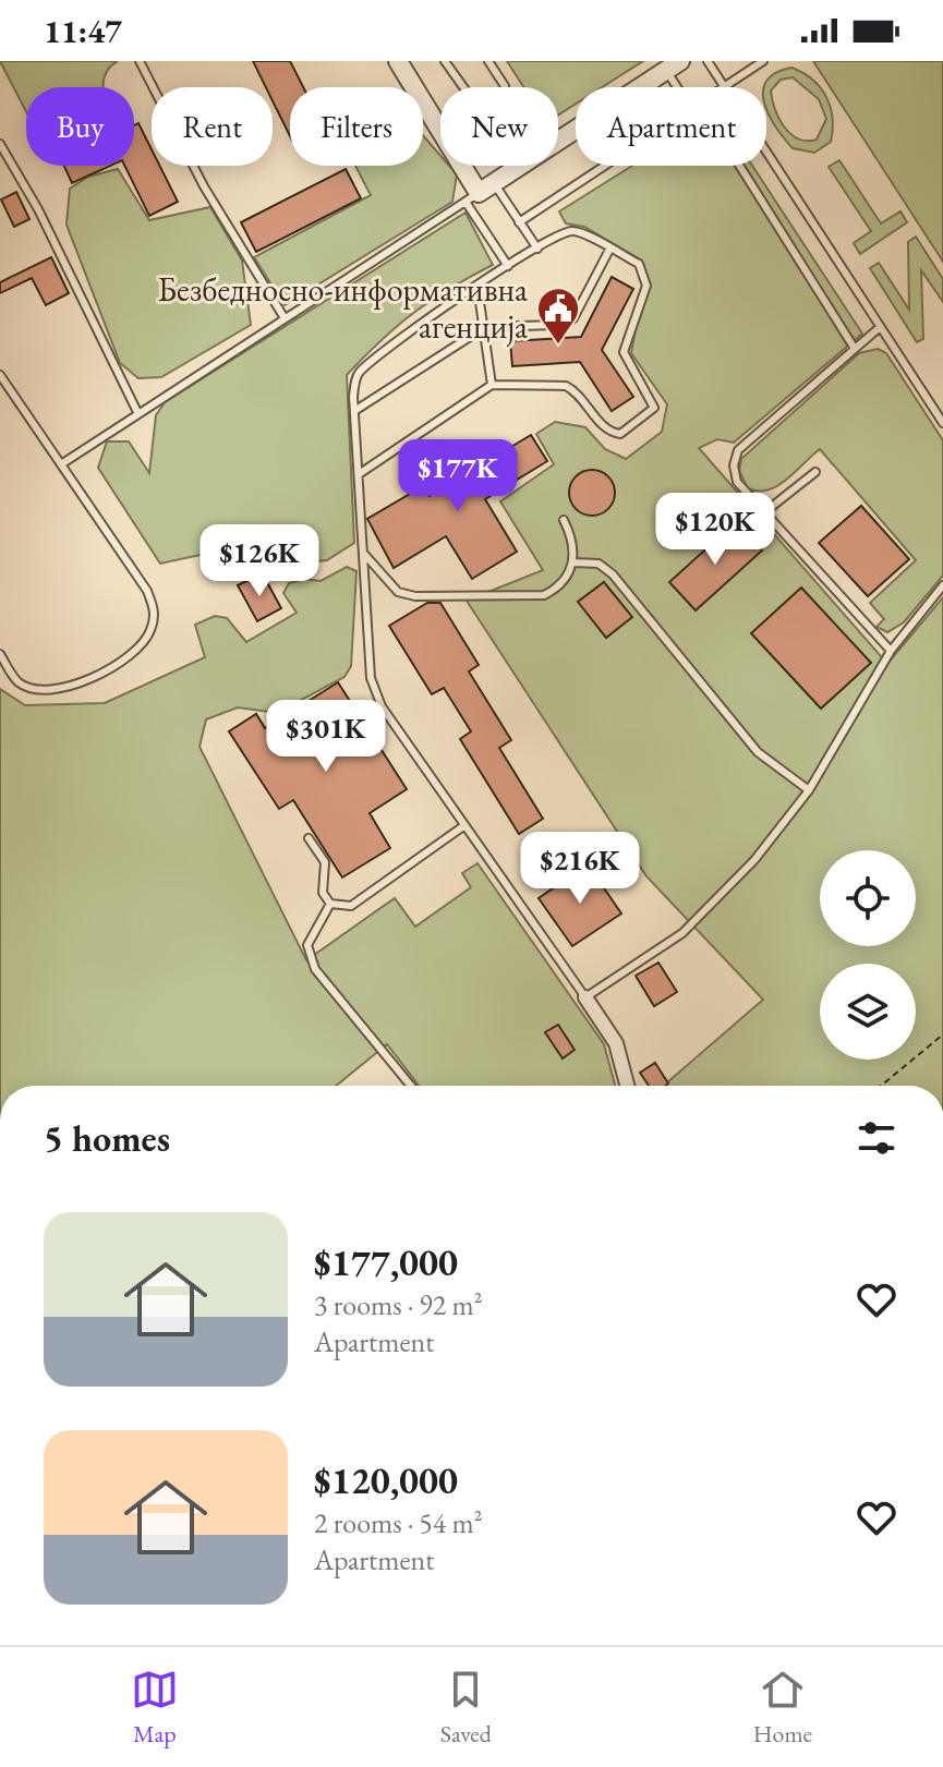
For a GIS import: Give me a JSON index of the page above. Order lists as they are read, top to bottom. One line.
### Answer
{"places":{"public building":["Безбедносно-информативна агенција"]},"page":{"status":"11:47","chip":["Buy","Rent","Filters","New","Apartment"],"price":["$177K","$120K","$126K","$301K","$216K"],"heading":"5 homes","list":[{"name":"$177,000","note":"3 rooms · 92 m² · Apartment"},{"name":"$120,000","note":"2 rooms · 54 m² · Apartment"}],"tabs":["Map","Saved","Home"]}}
